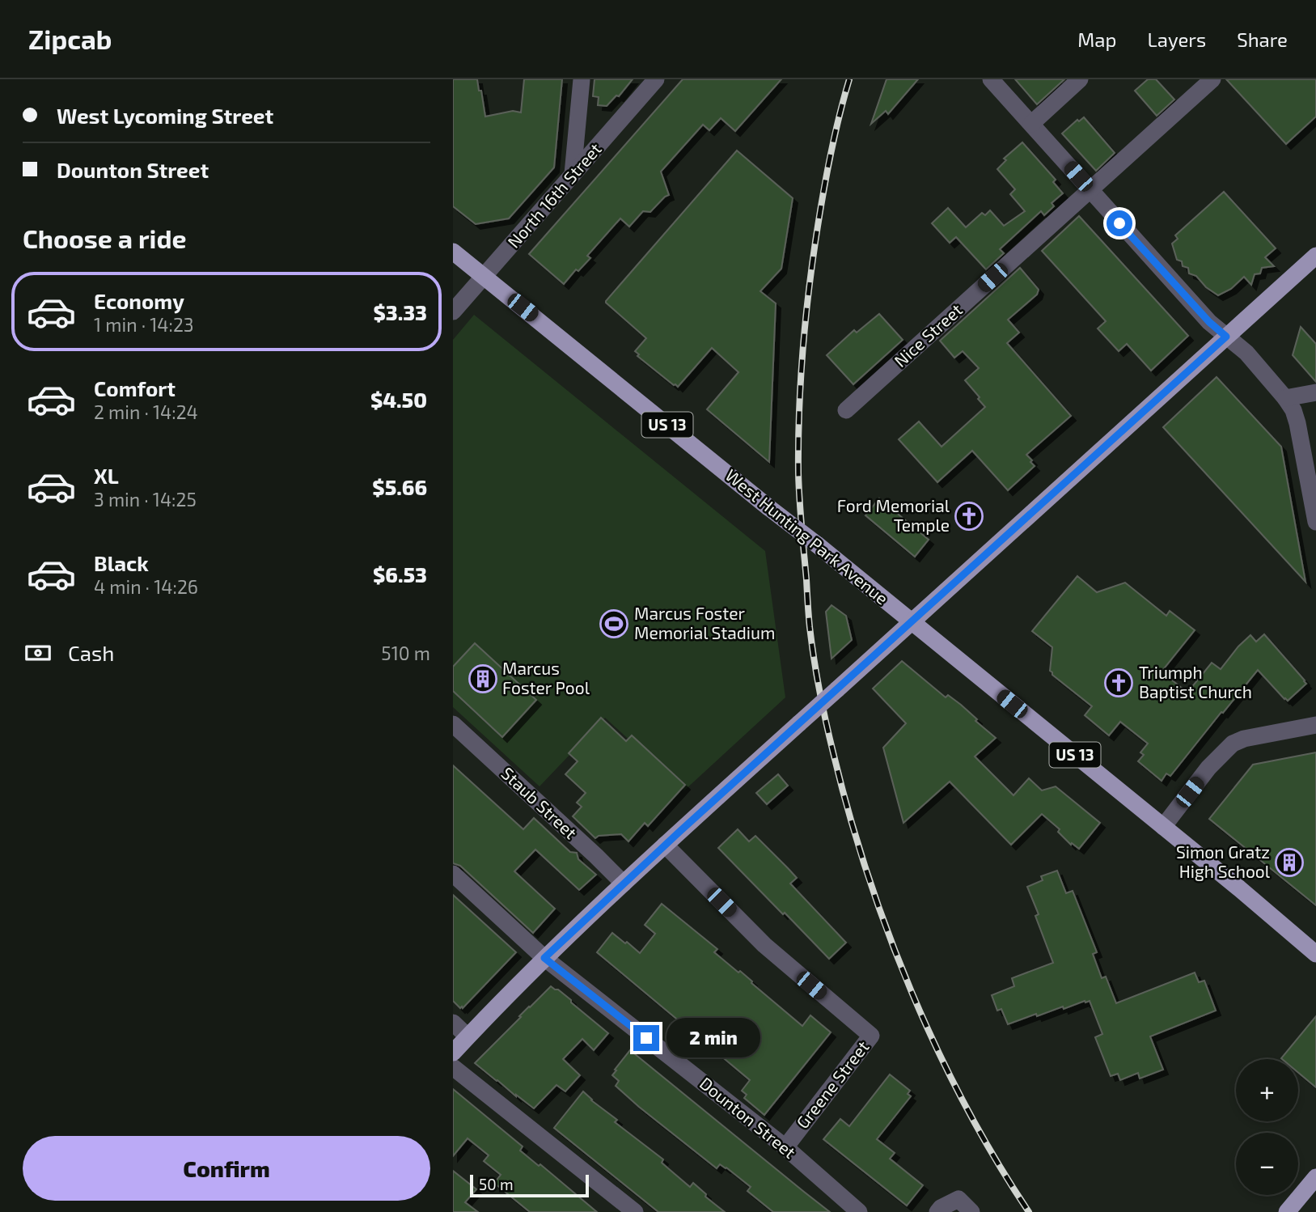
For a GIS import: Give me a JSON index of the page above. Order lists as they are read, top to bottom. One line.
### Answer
{"streets":{"main road":["US 13","West Hunting Park Avenue"],"street":["North 16th Street","Nice Street","Staub Street","Greene Street","Dounton Street"]},"crossings":[["North 16th Street","West Hunting Park Avenue"],["Greene Street","Dounton Street"]],"places":{"church":["Ford Memorial Temple","Triumph Baptist Church"],"sports":["Marcus Foster Memorial Stadium"],"building":["Marcus Foster Pool","Simon Gratz High School"]},"scale_bar":"50 m","page":{"header":"Zipcab","nav":["Map","Layers","Share"],"banner":["West Lycoming Street","Dounton Street"],"heading":"Choose a ride","list":[{"name":"Economy","note":"1 min · 14:23","value":"$3.33"},{"name":"Comfort","note":"2 min · 14:24","value":"$4.50"},{"name":"XL","note":"3 min · 14:25","value":"$5.66"},{"name":"Black","note":"4 min · 14:26","value":"$6.53"}],"pay":["Cash","510 m"],"bubble":"2 min","map_buttons":["+","−"],"buttons":"Confirm","scale":"50 m"}}
